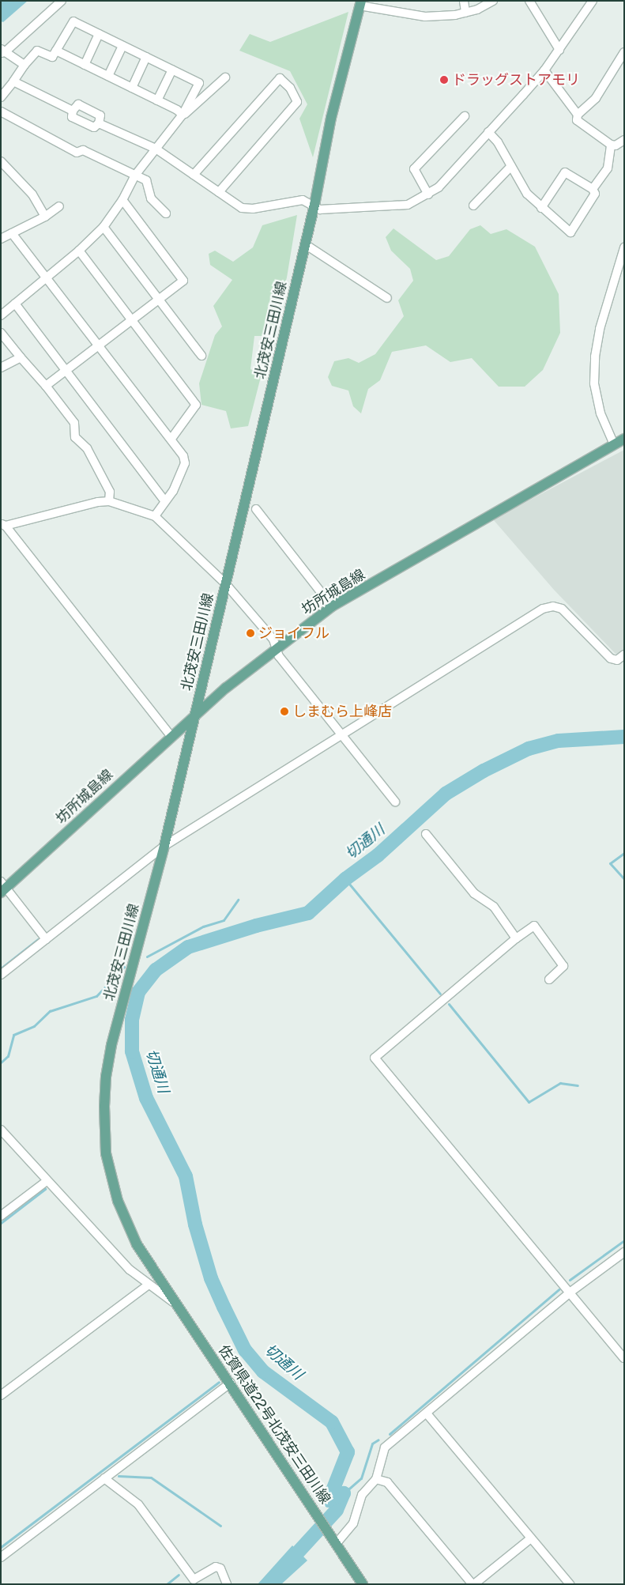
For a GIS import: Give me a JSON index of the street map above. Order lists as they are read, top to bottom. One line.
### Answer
{"streets":{"main road":["北茂安三田川線","坊所城島線","佐賀県道22号北茂安三田川線"]},"crossings":[["北茂安三田川線","坊所城島線"],["北茂安三田川線","佐賀県道22号北茂安三田川線"]],"water":["切通川"],"places":["ドラッグストアモリ","ジョイフル","しまむら上峰店"]}
